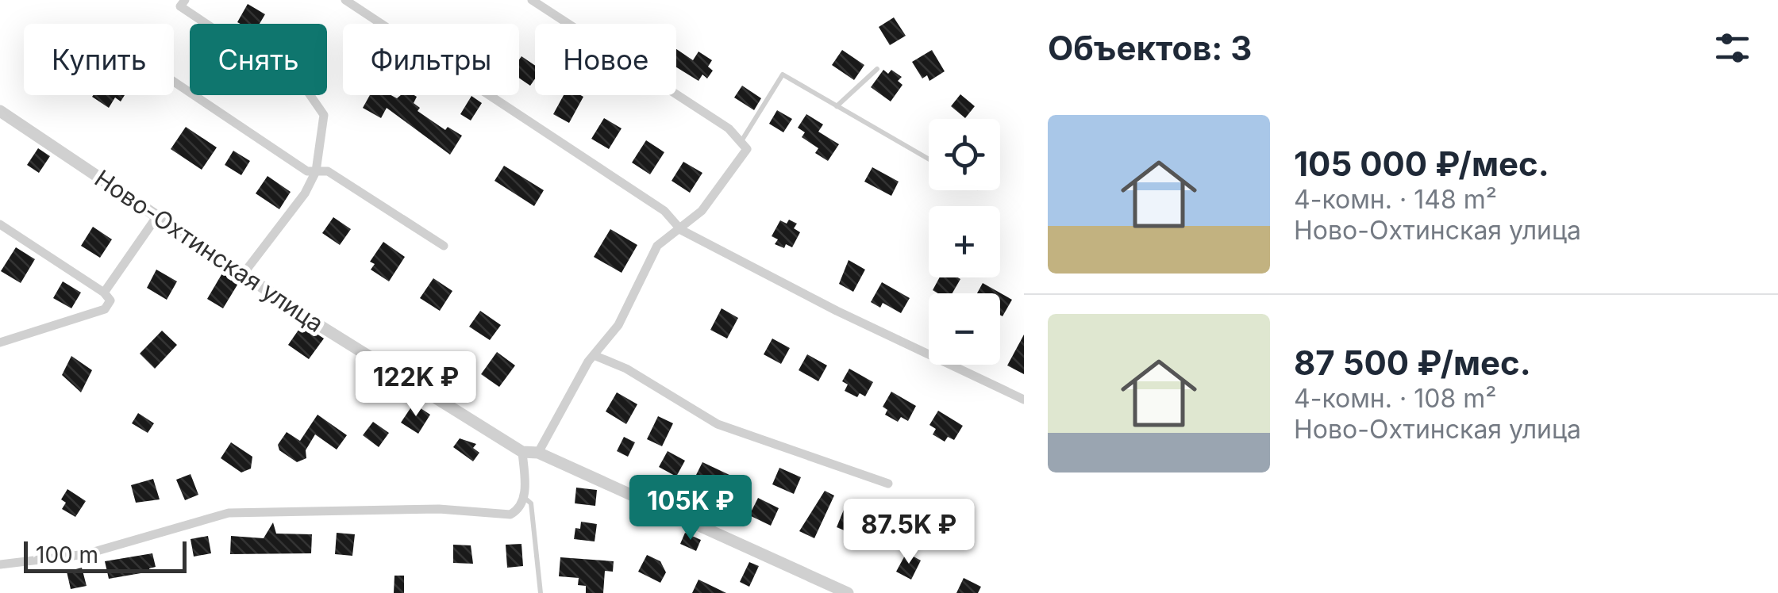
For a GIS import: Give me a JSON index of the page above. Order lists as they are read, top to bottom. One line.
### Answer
{"streets":{"street":["Ново-Охтинская улица"]},"scale_bar":"100 m","page":{"heading":"Объектов: 3","chip":["Купить","Снять","Фильтры","Новое"],"list":[{"name":"105 000 ₽/мес.","note":"4-комн. · 148 m² · Ново-Охтинская улица"},{"name":"87 500 ₽/мес.","note":"4-комн. · 108 m² · Ново-Охтинская улица"}],"map_buttons":["+","−"],"price":["122K ₽","105K ₽","87.5K ₽"],"scale":"100 m"}}
